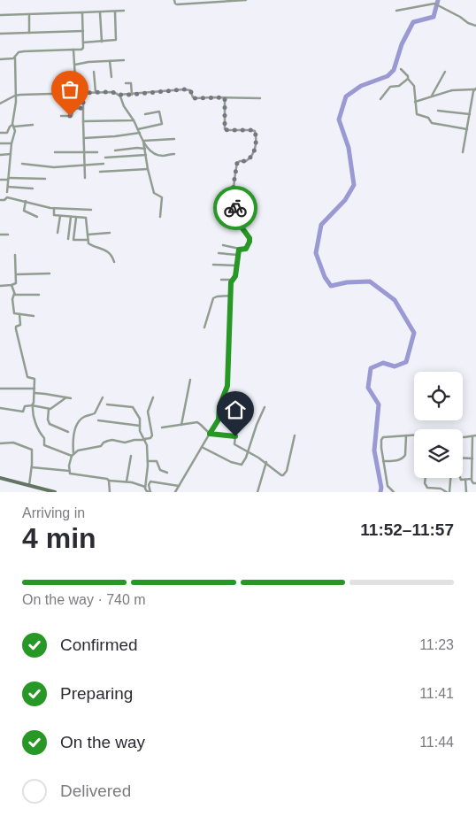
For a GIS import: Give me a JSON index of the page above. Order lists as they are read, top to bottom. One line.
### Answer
{"page":{"heading":["4 min","Arriving in","11:52–11:57"],"bar":"On the way · 740 m","list":[["Confirmed","11:23"],["Preparing","11:41"],["On the way","11:44"],"Delivered"]}}
